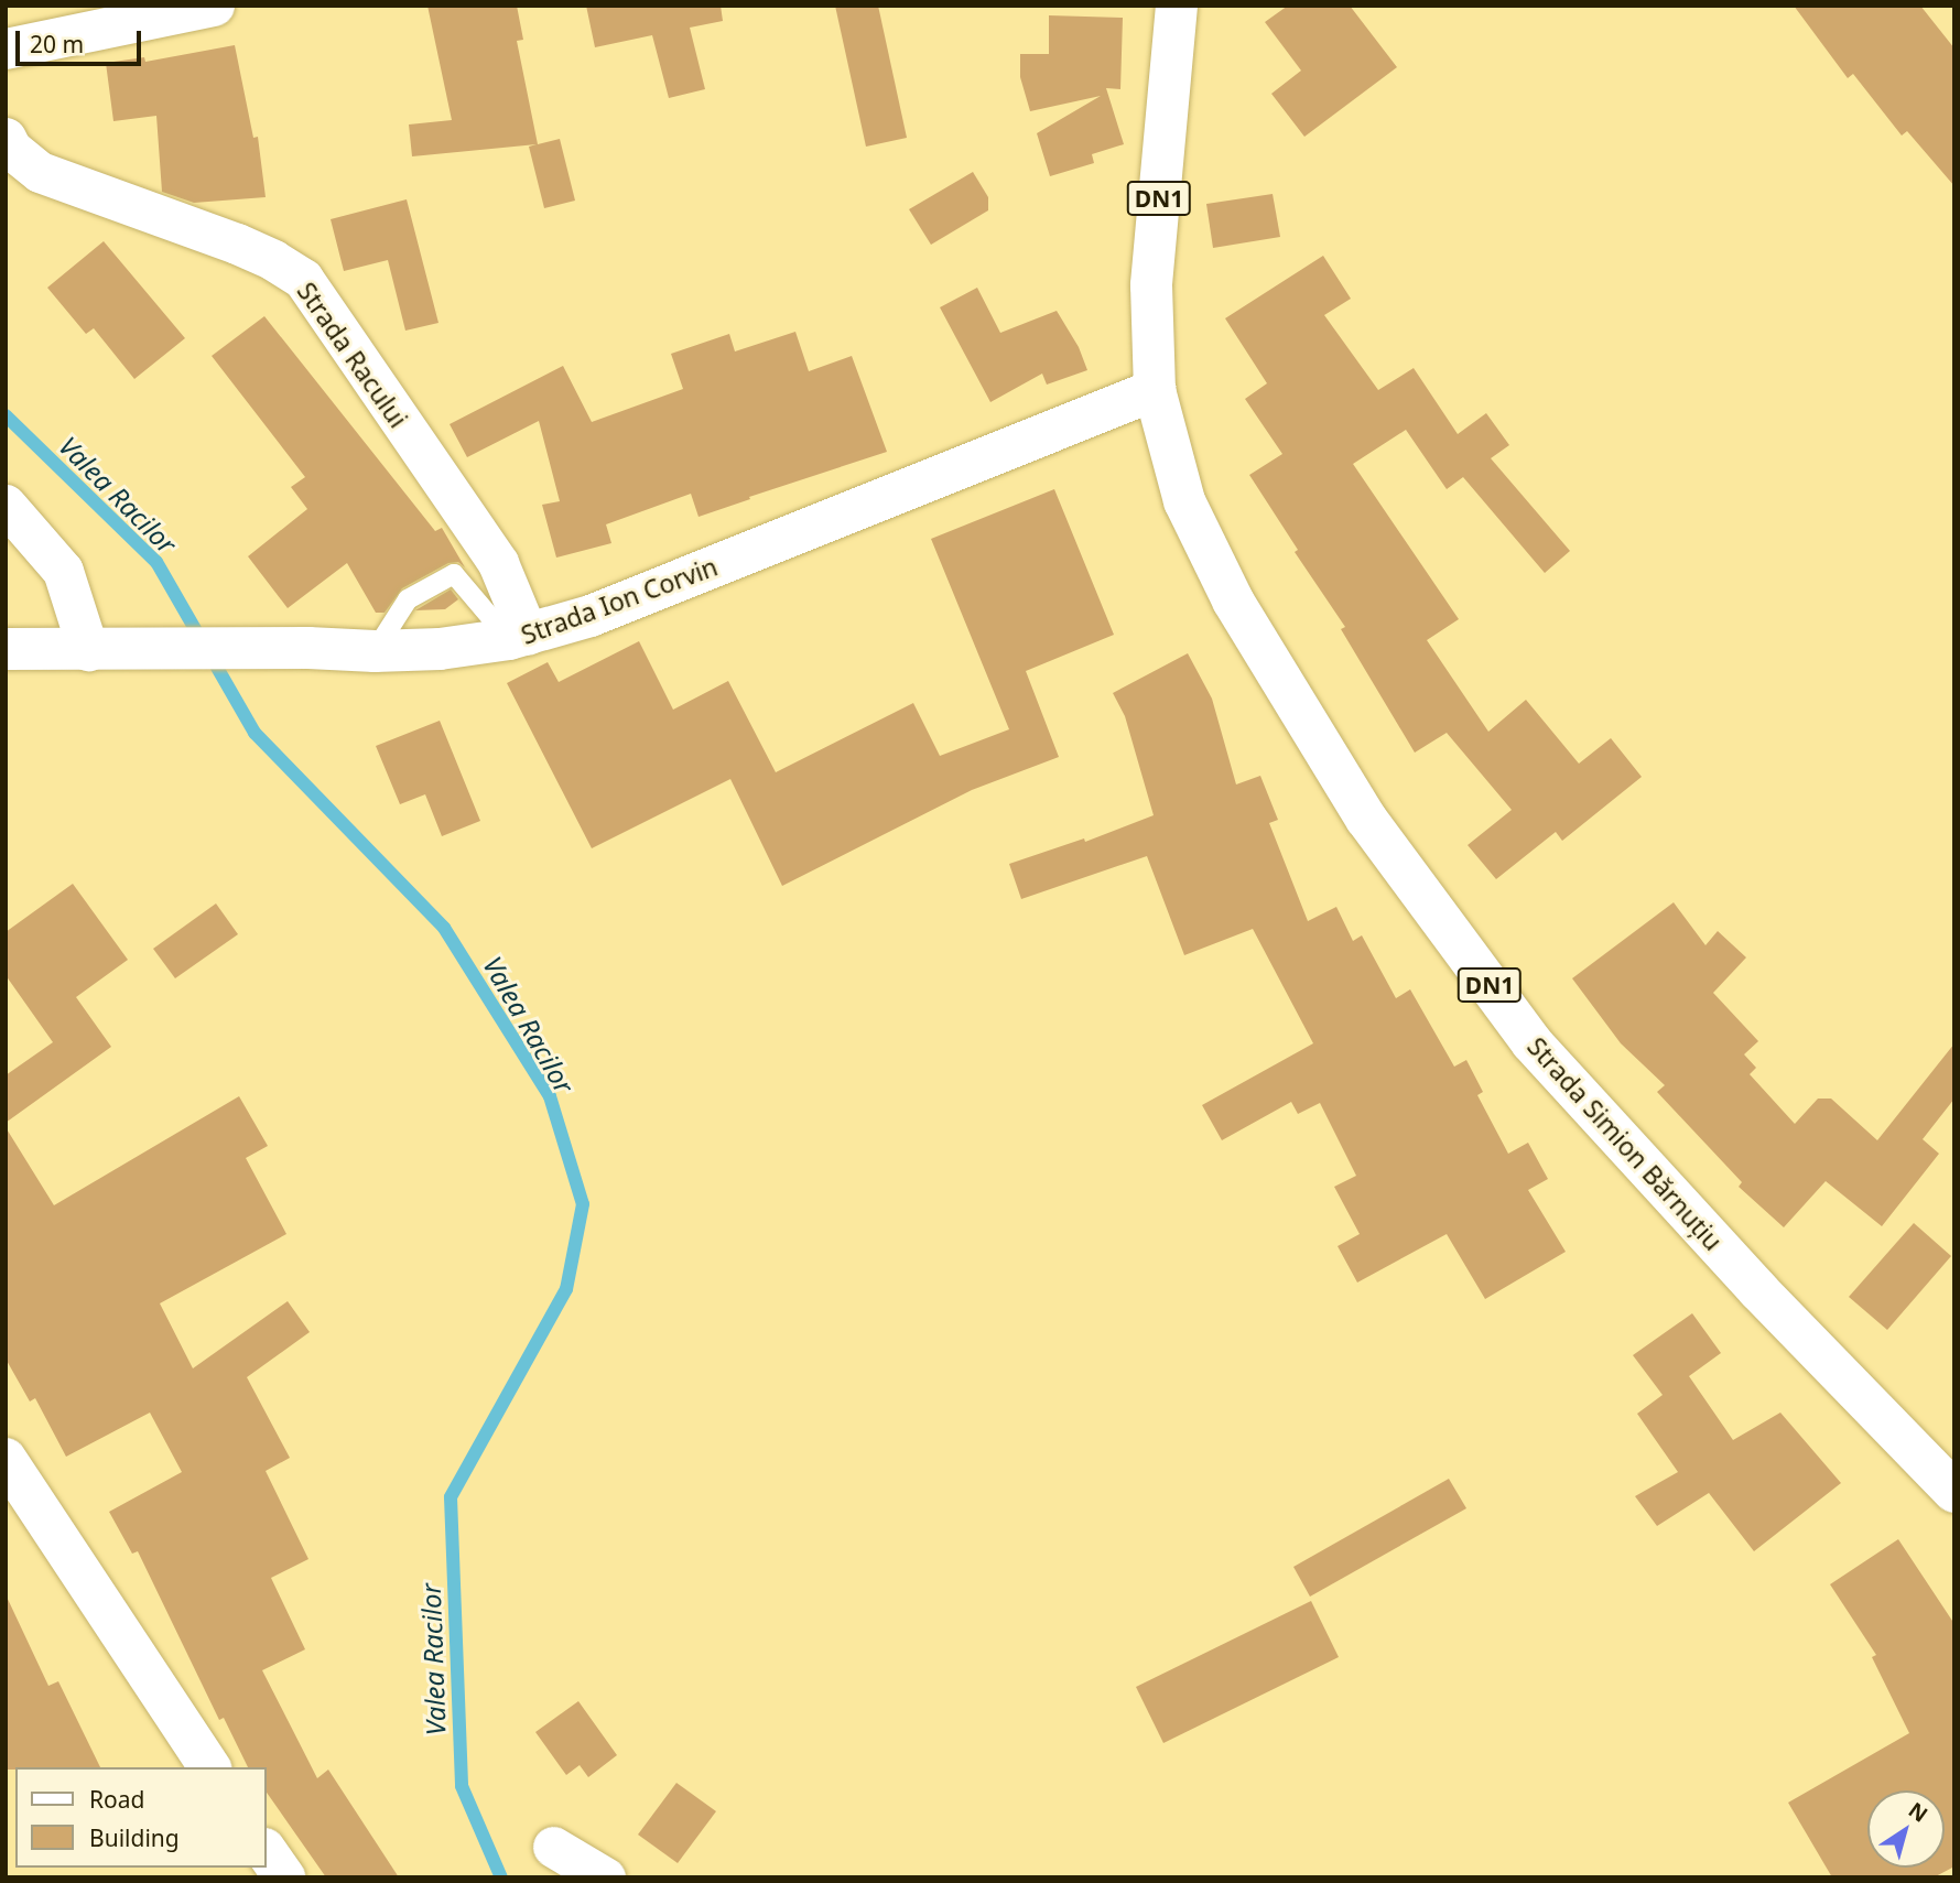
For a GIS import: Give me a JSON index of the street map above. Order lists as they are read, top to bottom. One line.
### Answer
{"streets":{"main road":["DN1","Strada Ion Corvin","Strada Simion Bărnuțiu"],"street":["Strada Racului"]},"crossings":[["DN1","Strada Ion Corvin"],["DN1","Strada Simion Bărnuțiu"],["Strada Racului","Strada Ion Corvin"],["Strada Ion Corvin","Strada Simion Bărnuțiu"]],"water":["Valea Racilor"],"legend":["Road","Building"],"scale_bar":"20 m","north":"top right"}
